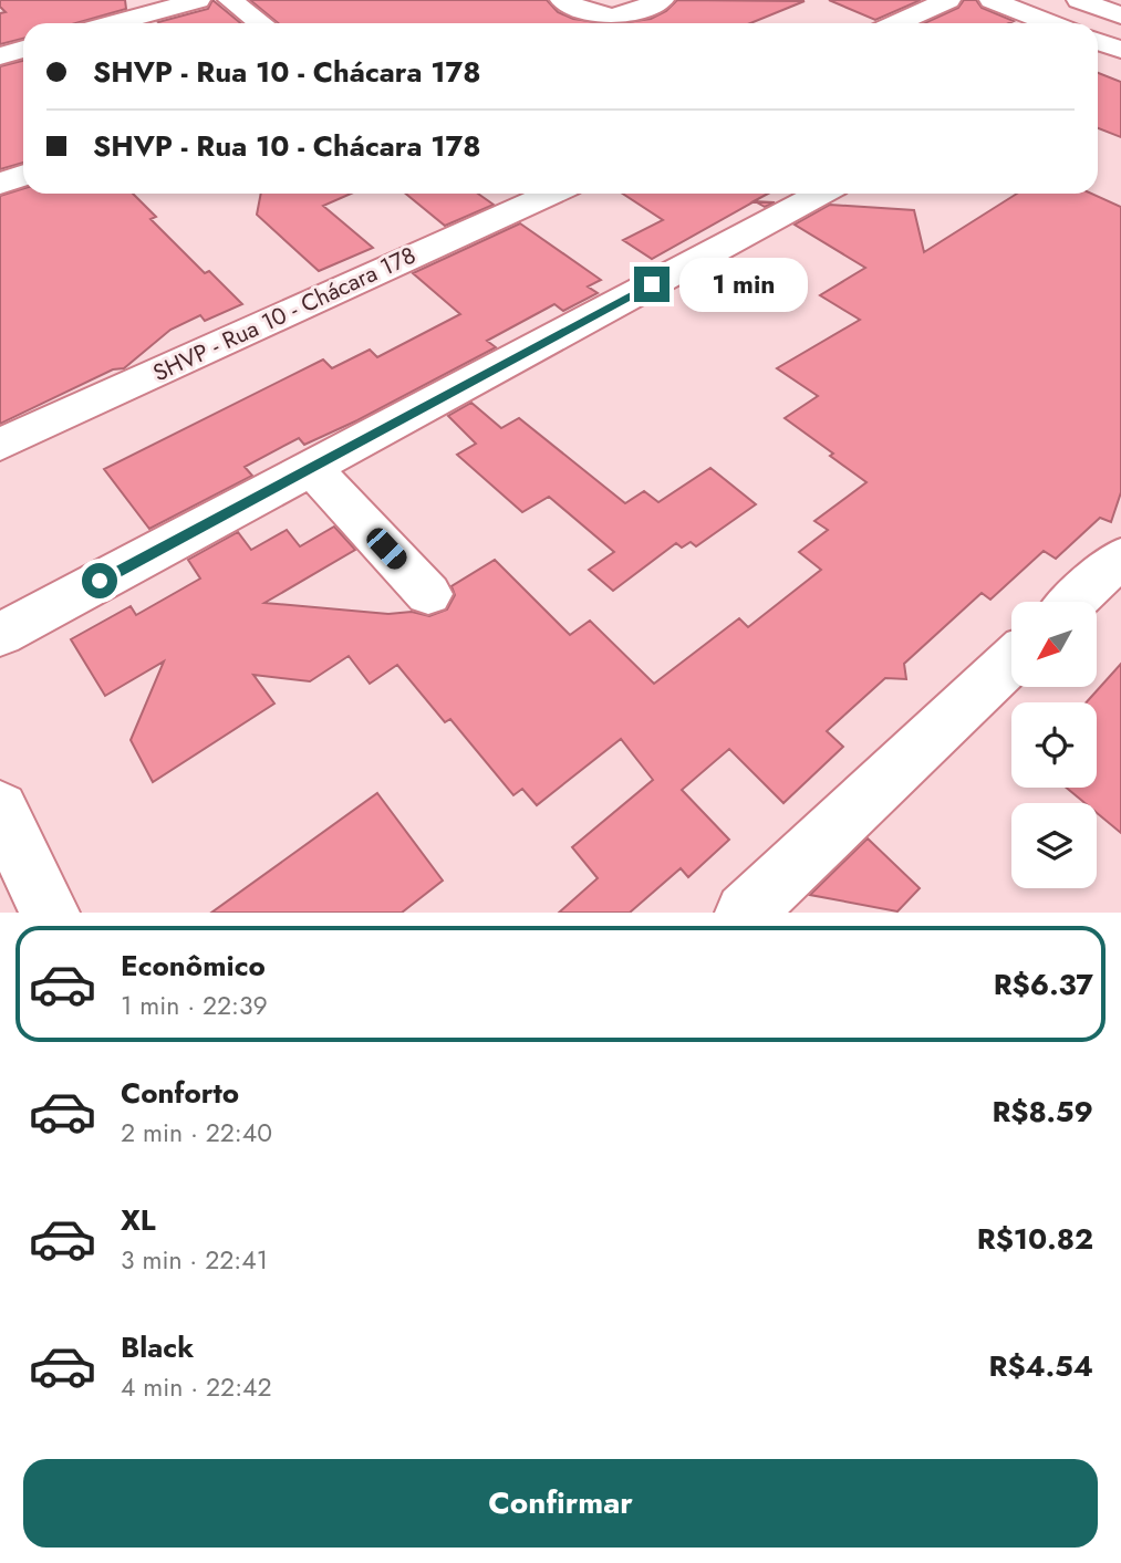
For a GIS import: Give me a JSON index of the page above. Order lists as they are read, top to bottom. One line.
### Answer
{"streets":{"street":["SHVP - Rua 10 - Chácara 178"]},"north":"bottom left","page":{"banner":["SHVP - Rua 10 - Chácara 178","SHVP - Rua 10 - Chácara 178"],"bubble":"1 min","list":[{"name":"Econômico","note":"1 min · 22:39","value":"R$6.37"},{"name":"Conforto","note":"2 min · 22:40","value":"R$8.59"},{"name":"XL","note":"3 min · 22:41","value":"R$10.82"},{"name":"Black","note":"4 min · 22:42","value":"R$4.54"}],"buttons":"Confirmar"}}
